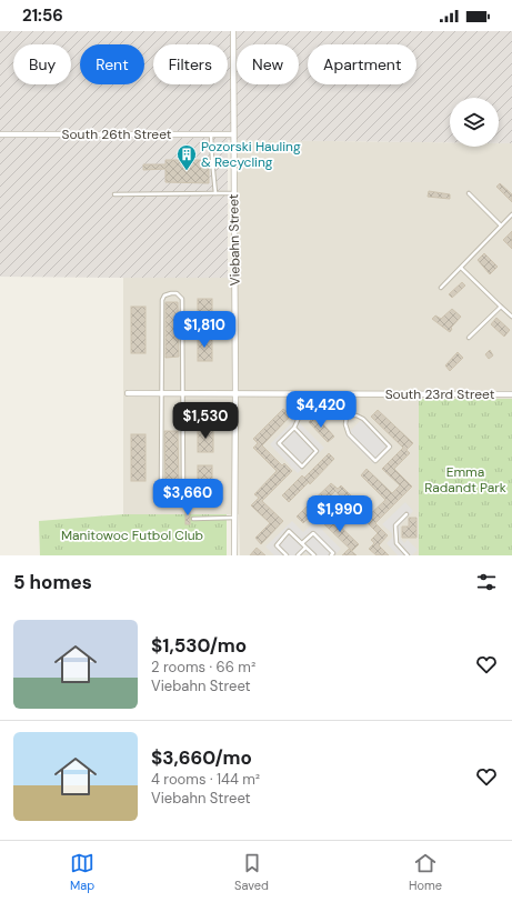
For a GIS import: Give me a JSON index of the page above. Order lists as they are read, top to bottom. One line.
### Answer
{"streets":{"street":["South 26th Street","Viebahn Street","South 23rd Street"]},"crossings":[["South 26th Street","Viebahn Street"],["Viebahn Street","South 23rd Street"]],"parks":["Emma Radandt Park","Manitowoc Futbol Club"],"places":{"building":["Pozorski Hauling & Recycling"]},"page":{"status":"21:56","chip":["Buy","Rent","Filters","New","Apartment"],"price":["$1,810","$4,420","$1,530","$3,660","$1,990"],"heading":"5 homes","list":[{"name":"$1,530/mo","note":"2 rooms · 66 m² · Viebahn Street"},{"name":"$3,660/mo","note":"4 rooms · 144 m² · Viebahn Street"}],"tabs":["Map","Saved","Home"]}}
